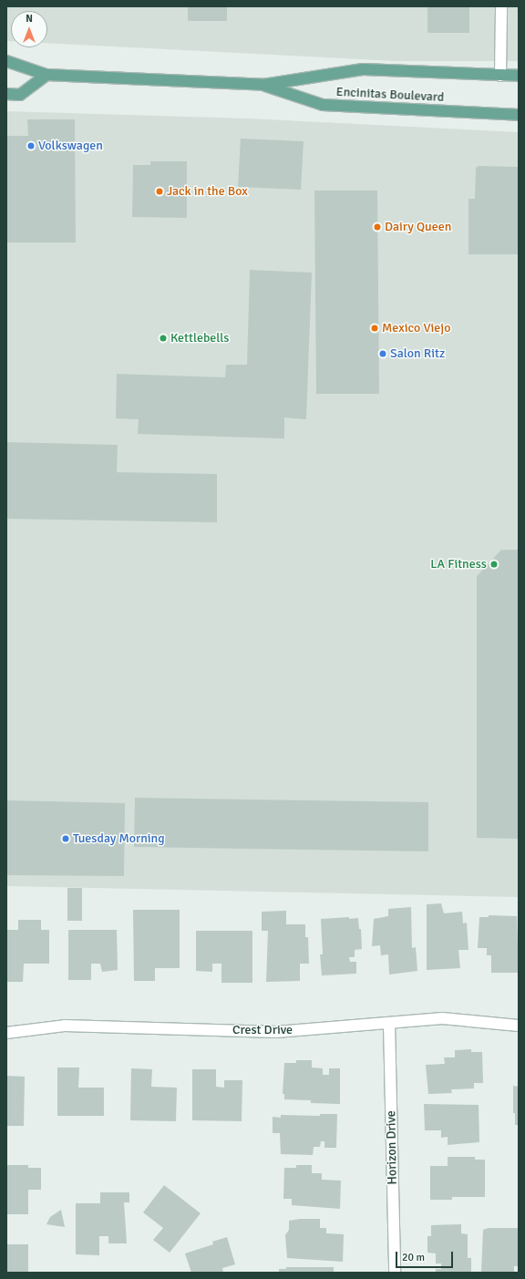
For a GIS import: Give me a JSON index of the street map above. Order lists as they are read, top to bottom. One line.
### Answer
{"streets":{"main road":["Encinitas Boulevard"],"street":["Crest Drive","Horizon Drive"]},"crossings":[["Crest Drive","Horizon Drive"]],"places":["Volkswagen","Jack in the Box","Dairy Queen","Mexico Viejo","Kettlebells","Salon Ritz","LA Fitness","Tuesday Morning"],"scale_bar":"20 m","north":"top"}
